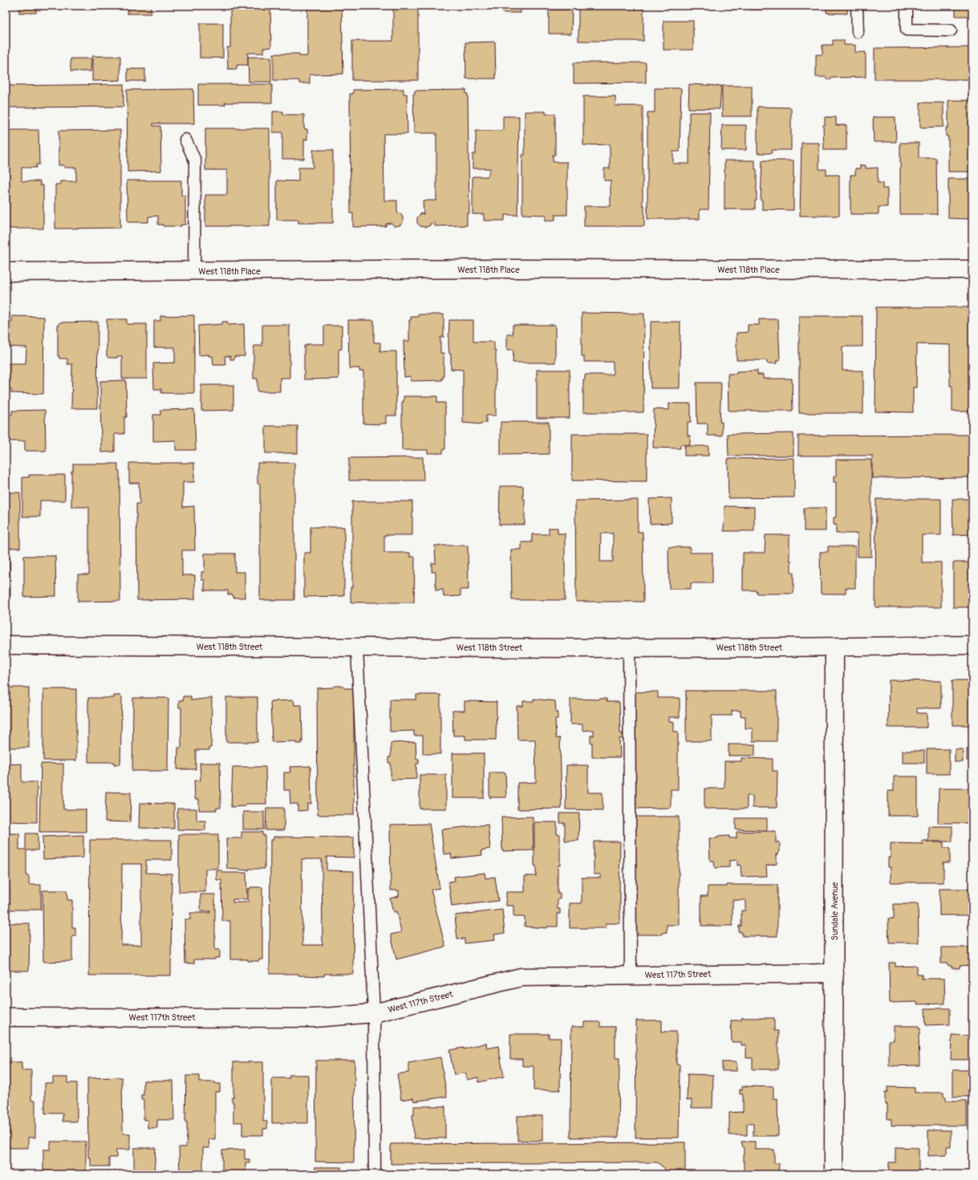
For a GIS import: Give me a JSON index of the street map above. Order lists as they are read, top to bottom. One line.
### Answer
{"streets":{"street":["West 118th Place","West 118th Street","Sundale Avenue","West 117th Street"]},"crossings":[["West 118th Street","Sundale Avenue"],["Sundale Avenue","West 117th Street"]]}
